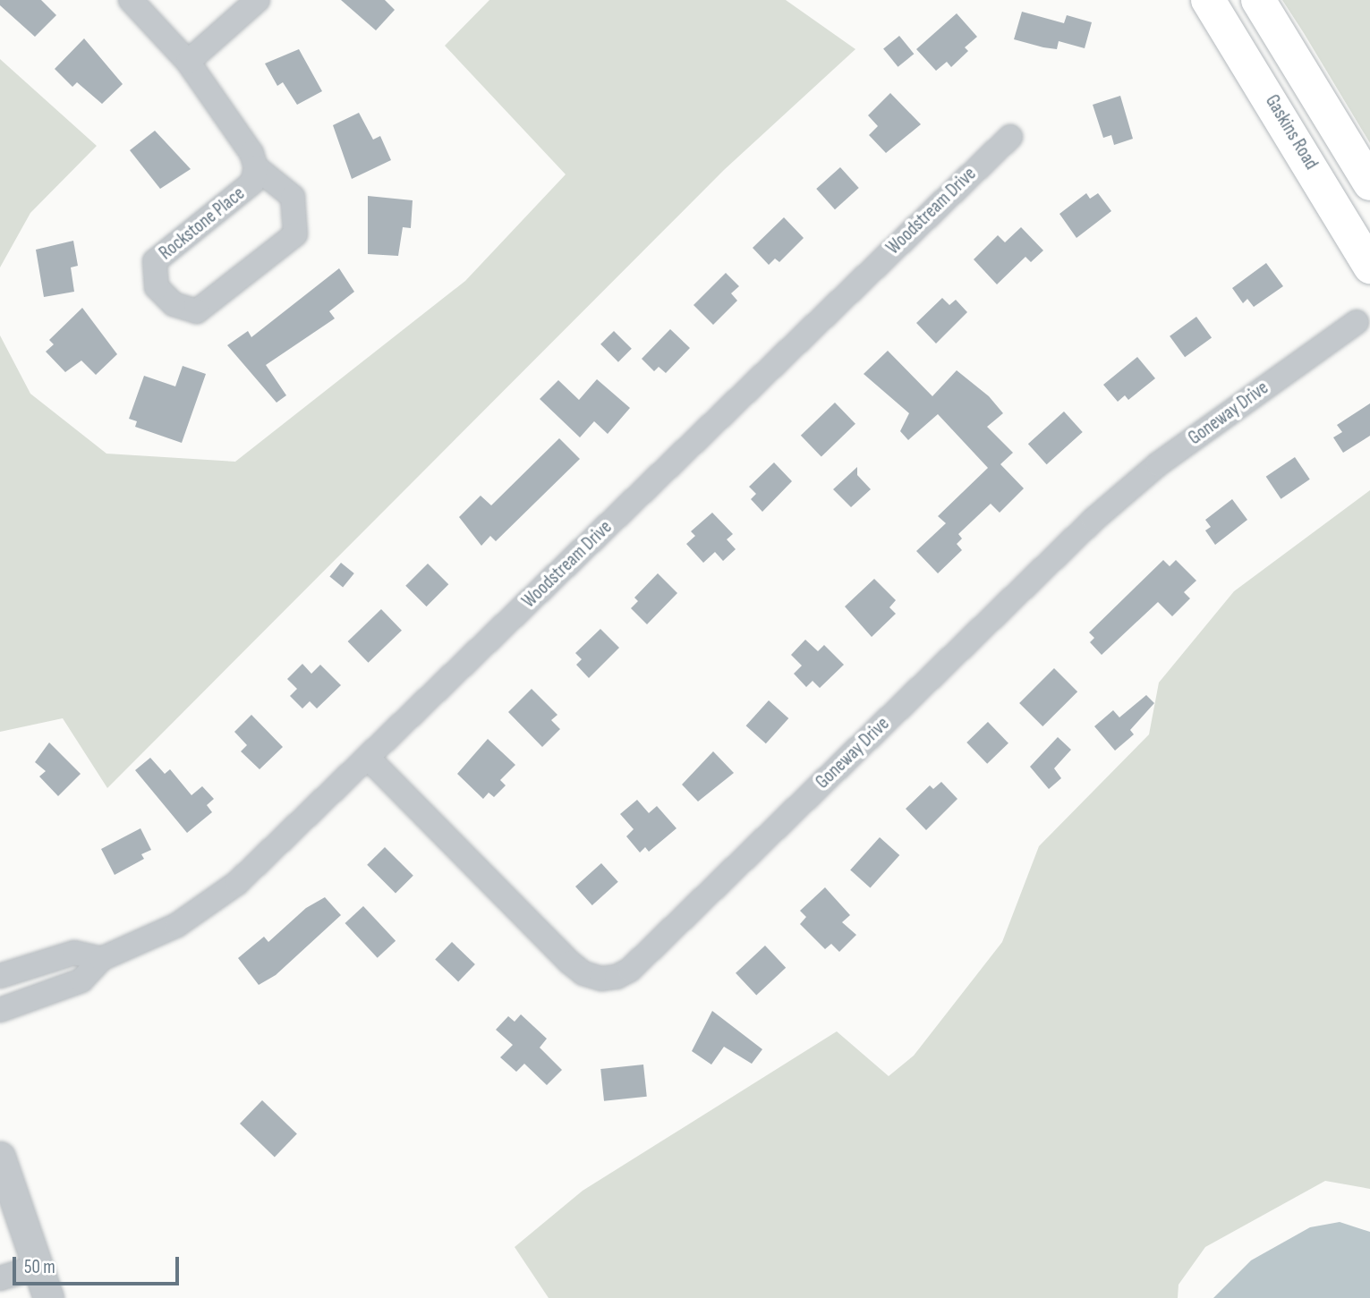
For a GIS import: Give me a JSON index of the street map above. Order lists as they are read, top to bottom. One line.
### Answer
{"streets":{"main road":["Gaskins Road"],"street":["Woodstream Drive","Rockstone Place","Goneway Drive"]},"crossings":[["Woodstream Drive","Goneway Drive"]],"scale_bar":"50 m"}
